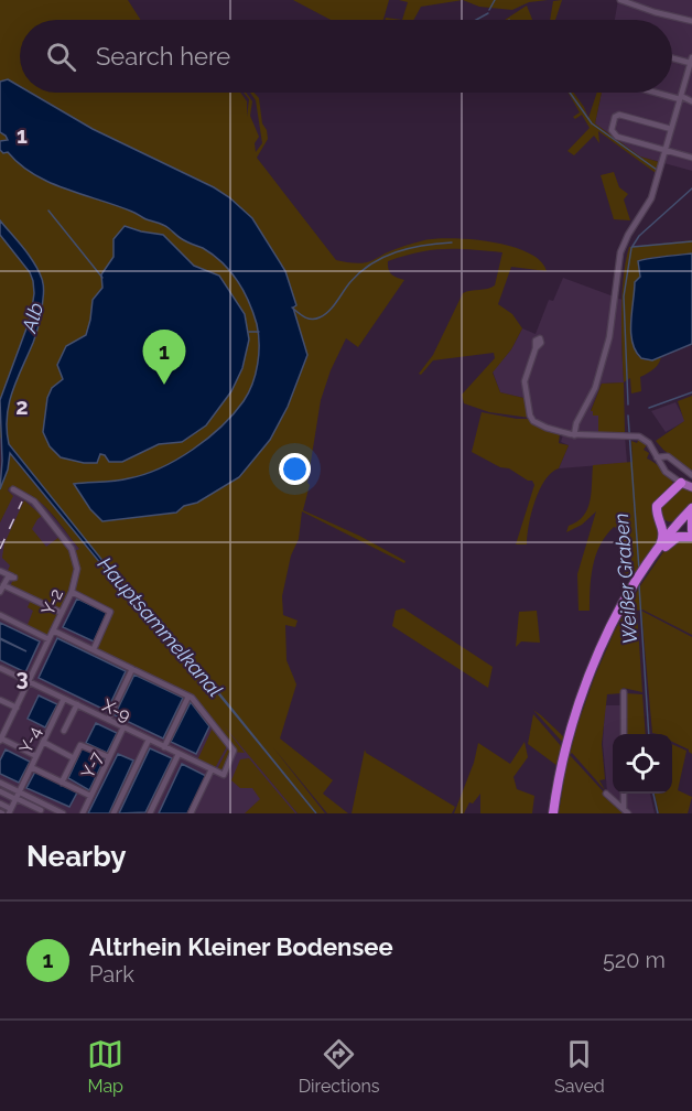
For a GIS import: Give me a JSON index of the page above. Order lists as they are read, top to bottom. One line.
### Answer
{"streets":{"street":["Y-2","X-9","Y-4","Y-7"]},"crossings":[["Y-2","X-9"],["X-9","Y-4"],["X-9","Y-7"]],"water":["Alb","Weißer Graben","Hauptsammelkanal"],"page":{"search":"Search here","pins":"1","heading":"Nearby","list":[{"mark":"1","name":"Altrhein Kleiner Bodensee","note":"Park","value":"520 m"}],"nav":["Map","Directions","Saved"]},"grid":{"rows":["1","2","3"]}}
